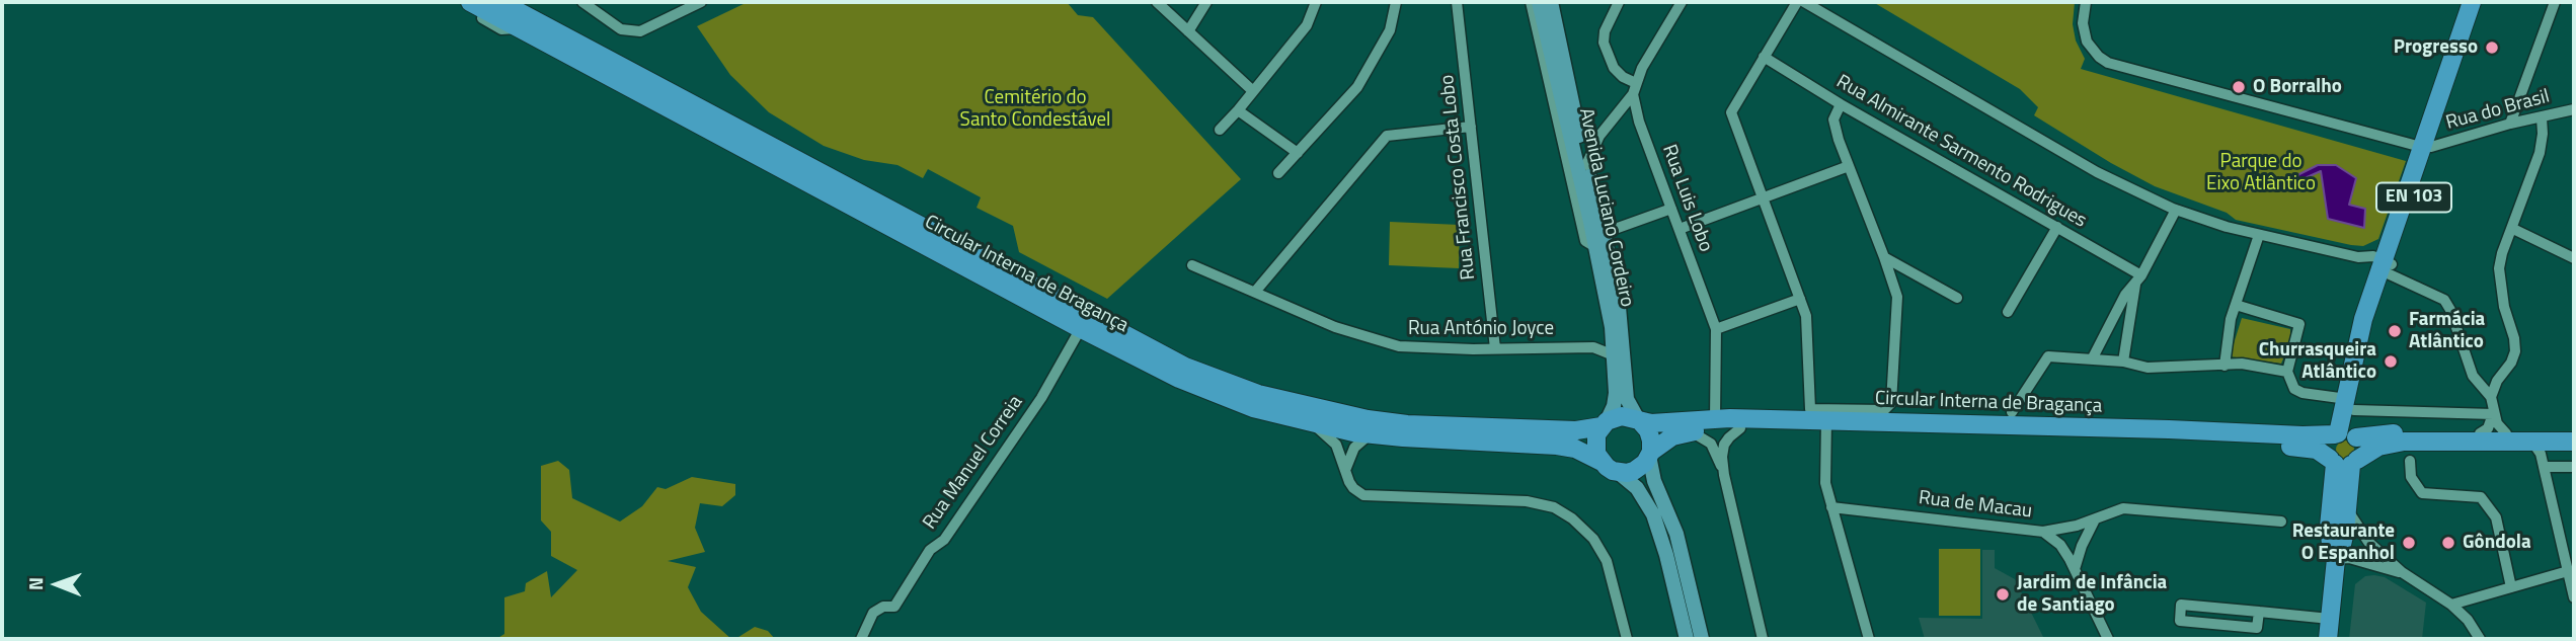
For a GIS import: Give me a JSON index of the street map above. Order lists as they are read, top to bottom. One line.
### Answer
{"streets":{"main road":["EN 103","Avenida Luciano Cordeiro","Circular Interna de Bragança"],"street":["Rua do Brasil","Rua Almirante Sarmento Rodrigues","Rua Francisco Costa Lobo","Rua Luis Lobo","Rua António Joyce","Rua Manuel Correia","Rua de Macau"]},"crossings":[["Rua do Brasil","EN 103"],["Rua Francisco Costa Lobo","Rua António Joyce"],["EN 103","Circular Interna de Bragança"],["Rua Luis Lobo","Circular Interna de Bragança"],["Avenida Luciano Cordeiro","Circular Interna de Bragança"],["Avenida Luciano Cordeiro","Rua António Joyce"],["Circular Interna de Bragança","Rua Manuel Correia"]],"parks":["Cemitério do Santo Condestável","Parque do Eixo Atlântico"],"places":["Progresso","O Borralho","Farmácia Atlântico","Churrasqueira Atlântico","Restaurante O Espanhol","Gôndola","Jardim de Infância de Santiago"],"north":"left"}
